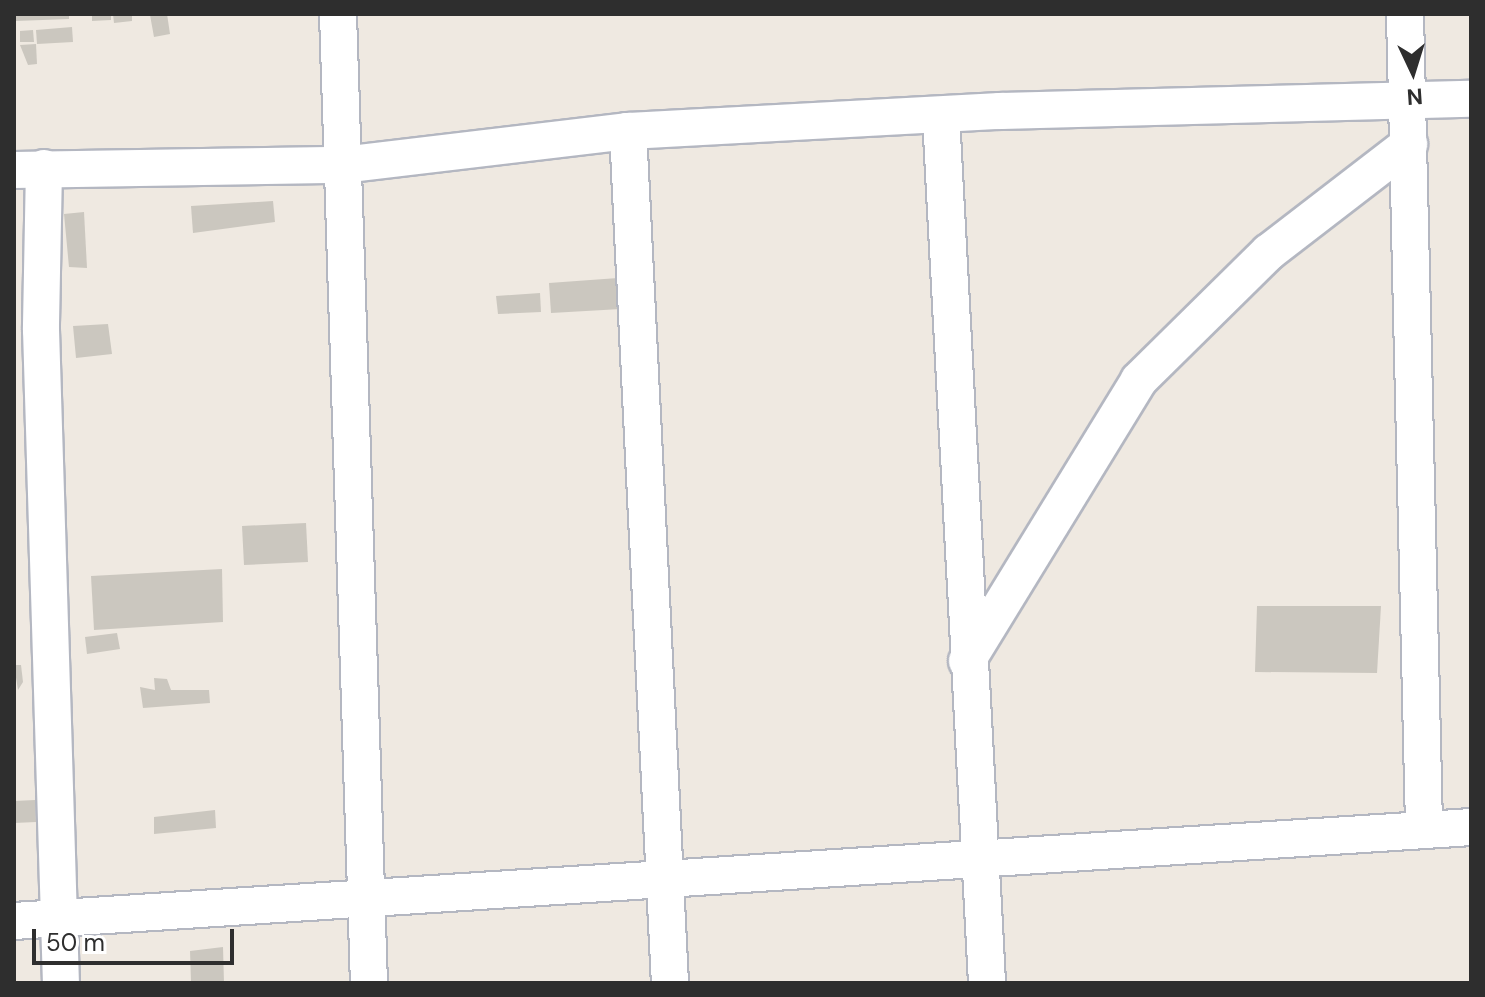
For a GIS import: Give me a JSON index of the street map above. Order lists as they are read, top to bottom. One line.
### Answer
{"scale_bar":"50 m","north":"bottom"}
